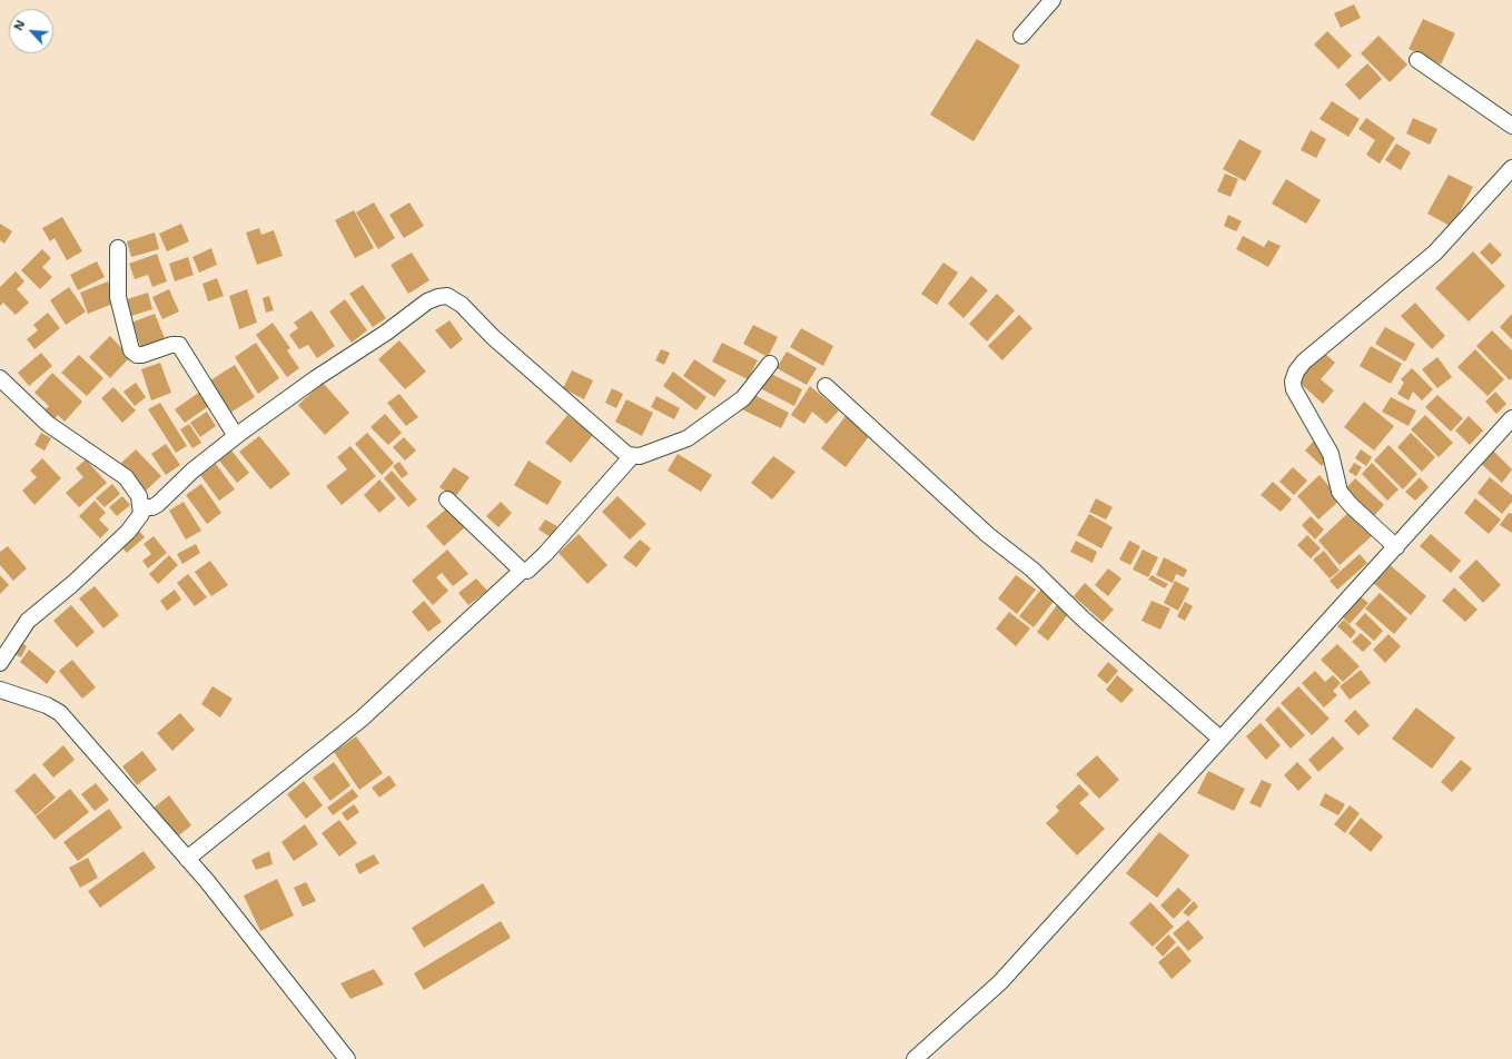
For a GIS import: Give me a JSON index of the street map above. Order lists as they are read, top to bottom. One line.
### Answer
{"north":"top left"}
